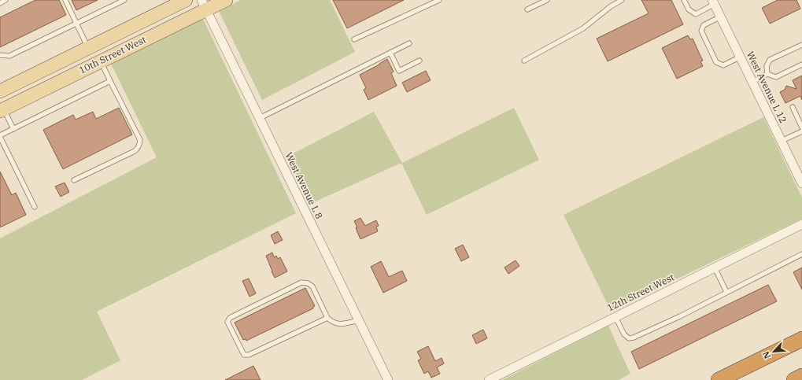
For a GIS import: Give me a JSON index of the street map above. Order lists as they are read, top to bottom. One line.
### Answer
{"streets":{"main road":["10th Street West"],"street":["West Avenue L 12","West Avenue L 8","12th Street West"]},"crossings":[["10th Street West","West Avenue L 8"]],"north":"bottom left"}
